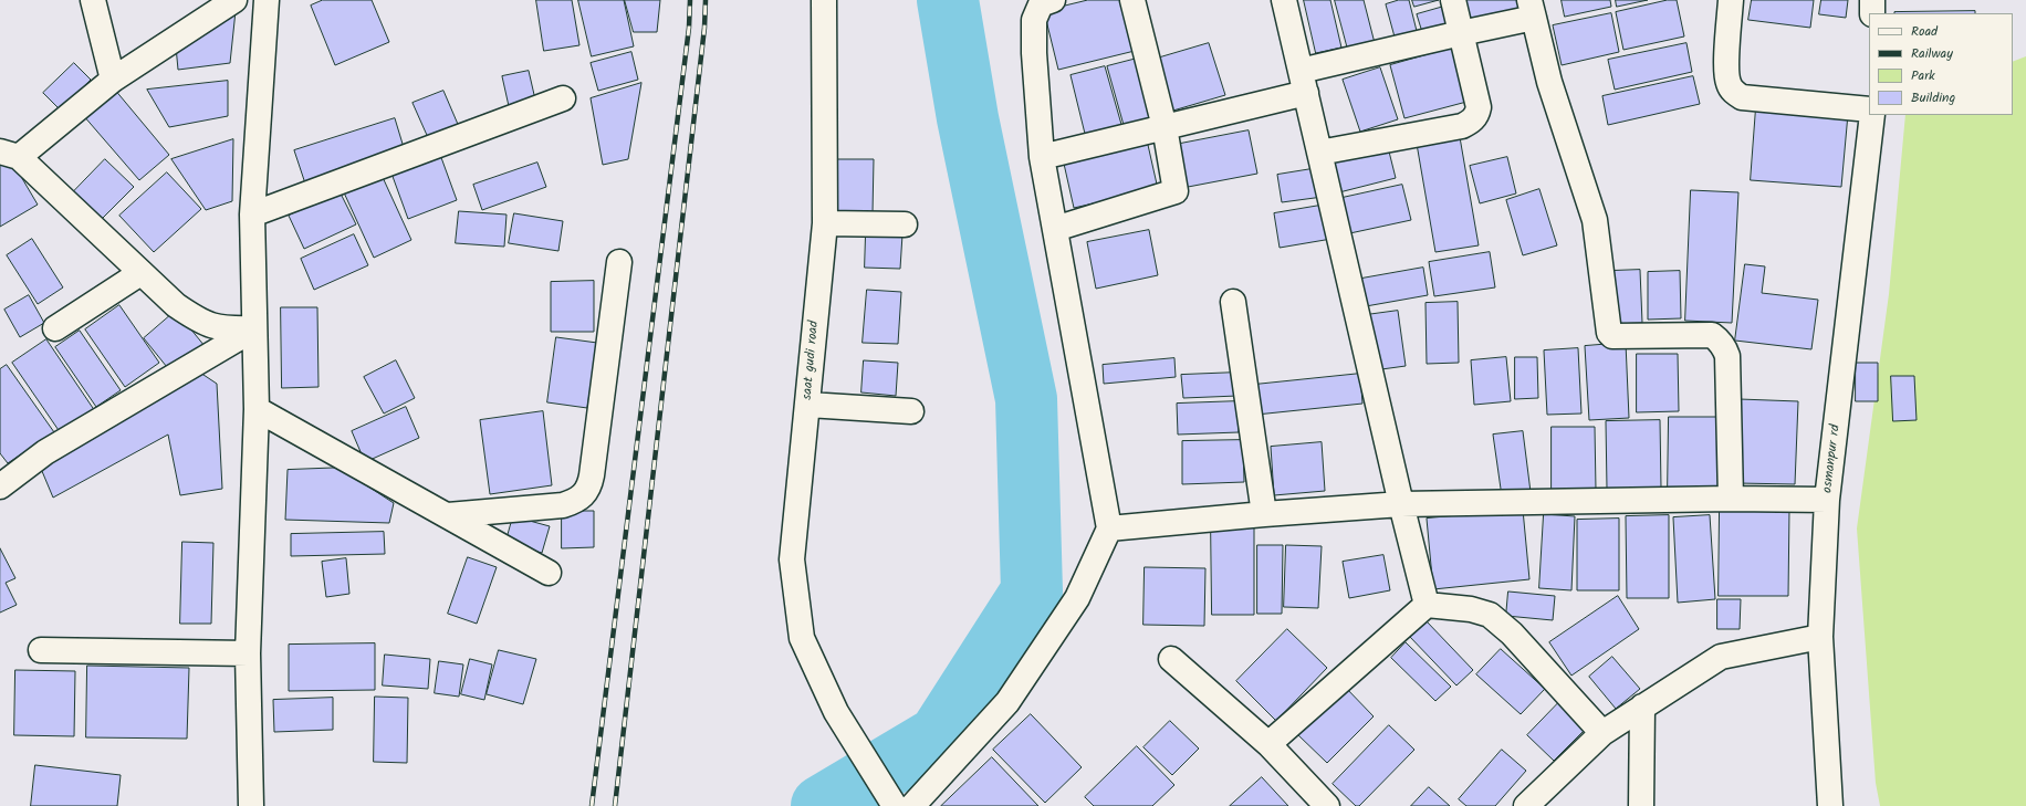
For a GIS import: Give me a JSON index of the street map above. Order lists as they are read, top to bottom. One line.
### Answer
{"streets":{"street":["saat gudi road","osmanpur rd"]},"legend":["Road","Railway","Park","Building"]}
